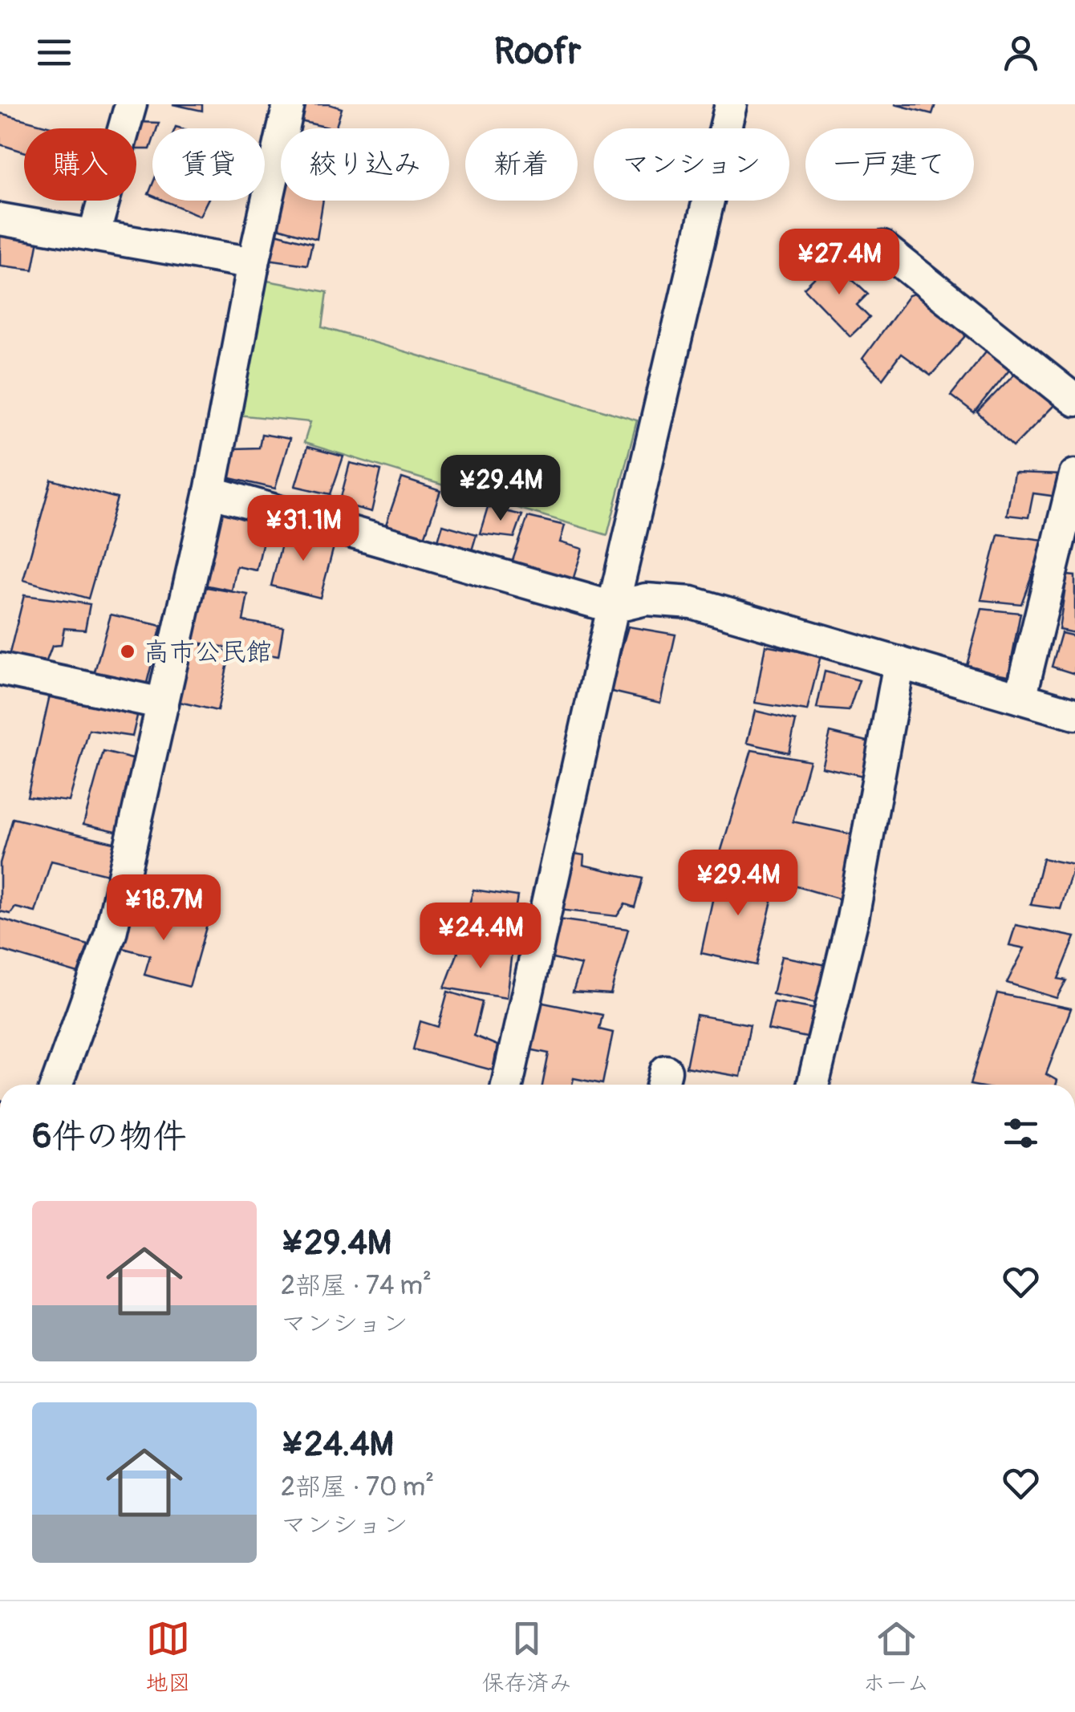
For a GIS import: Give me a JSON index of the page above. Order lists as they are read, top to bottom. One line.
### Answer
{"places":["高市公民館"],"page":{"header":"Roofr","chip":["購入","賃貸","絞り込み","新着","マンション","一戸建て"],"price":["¥27.4M","¥29.4M","¥31.1M","¥29.4M","¥18.7M","¥24.4M"],"heading":"6件の物件","list":[{"name":"¥29.4M","note":"2部屋 · 74 m² · マンション"},{"name":"¥24.4M","note":"2部屋 · 70 m² · マンション"}],"tabs":["地図","保存済み","ホーム"]}}
